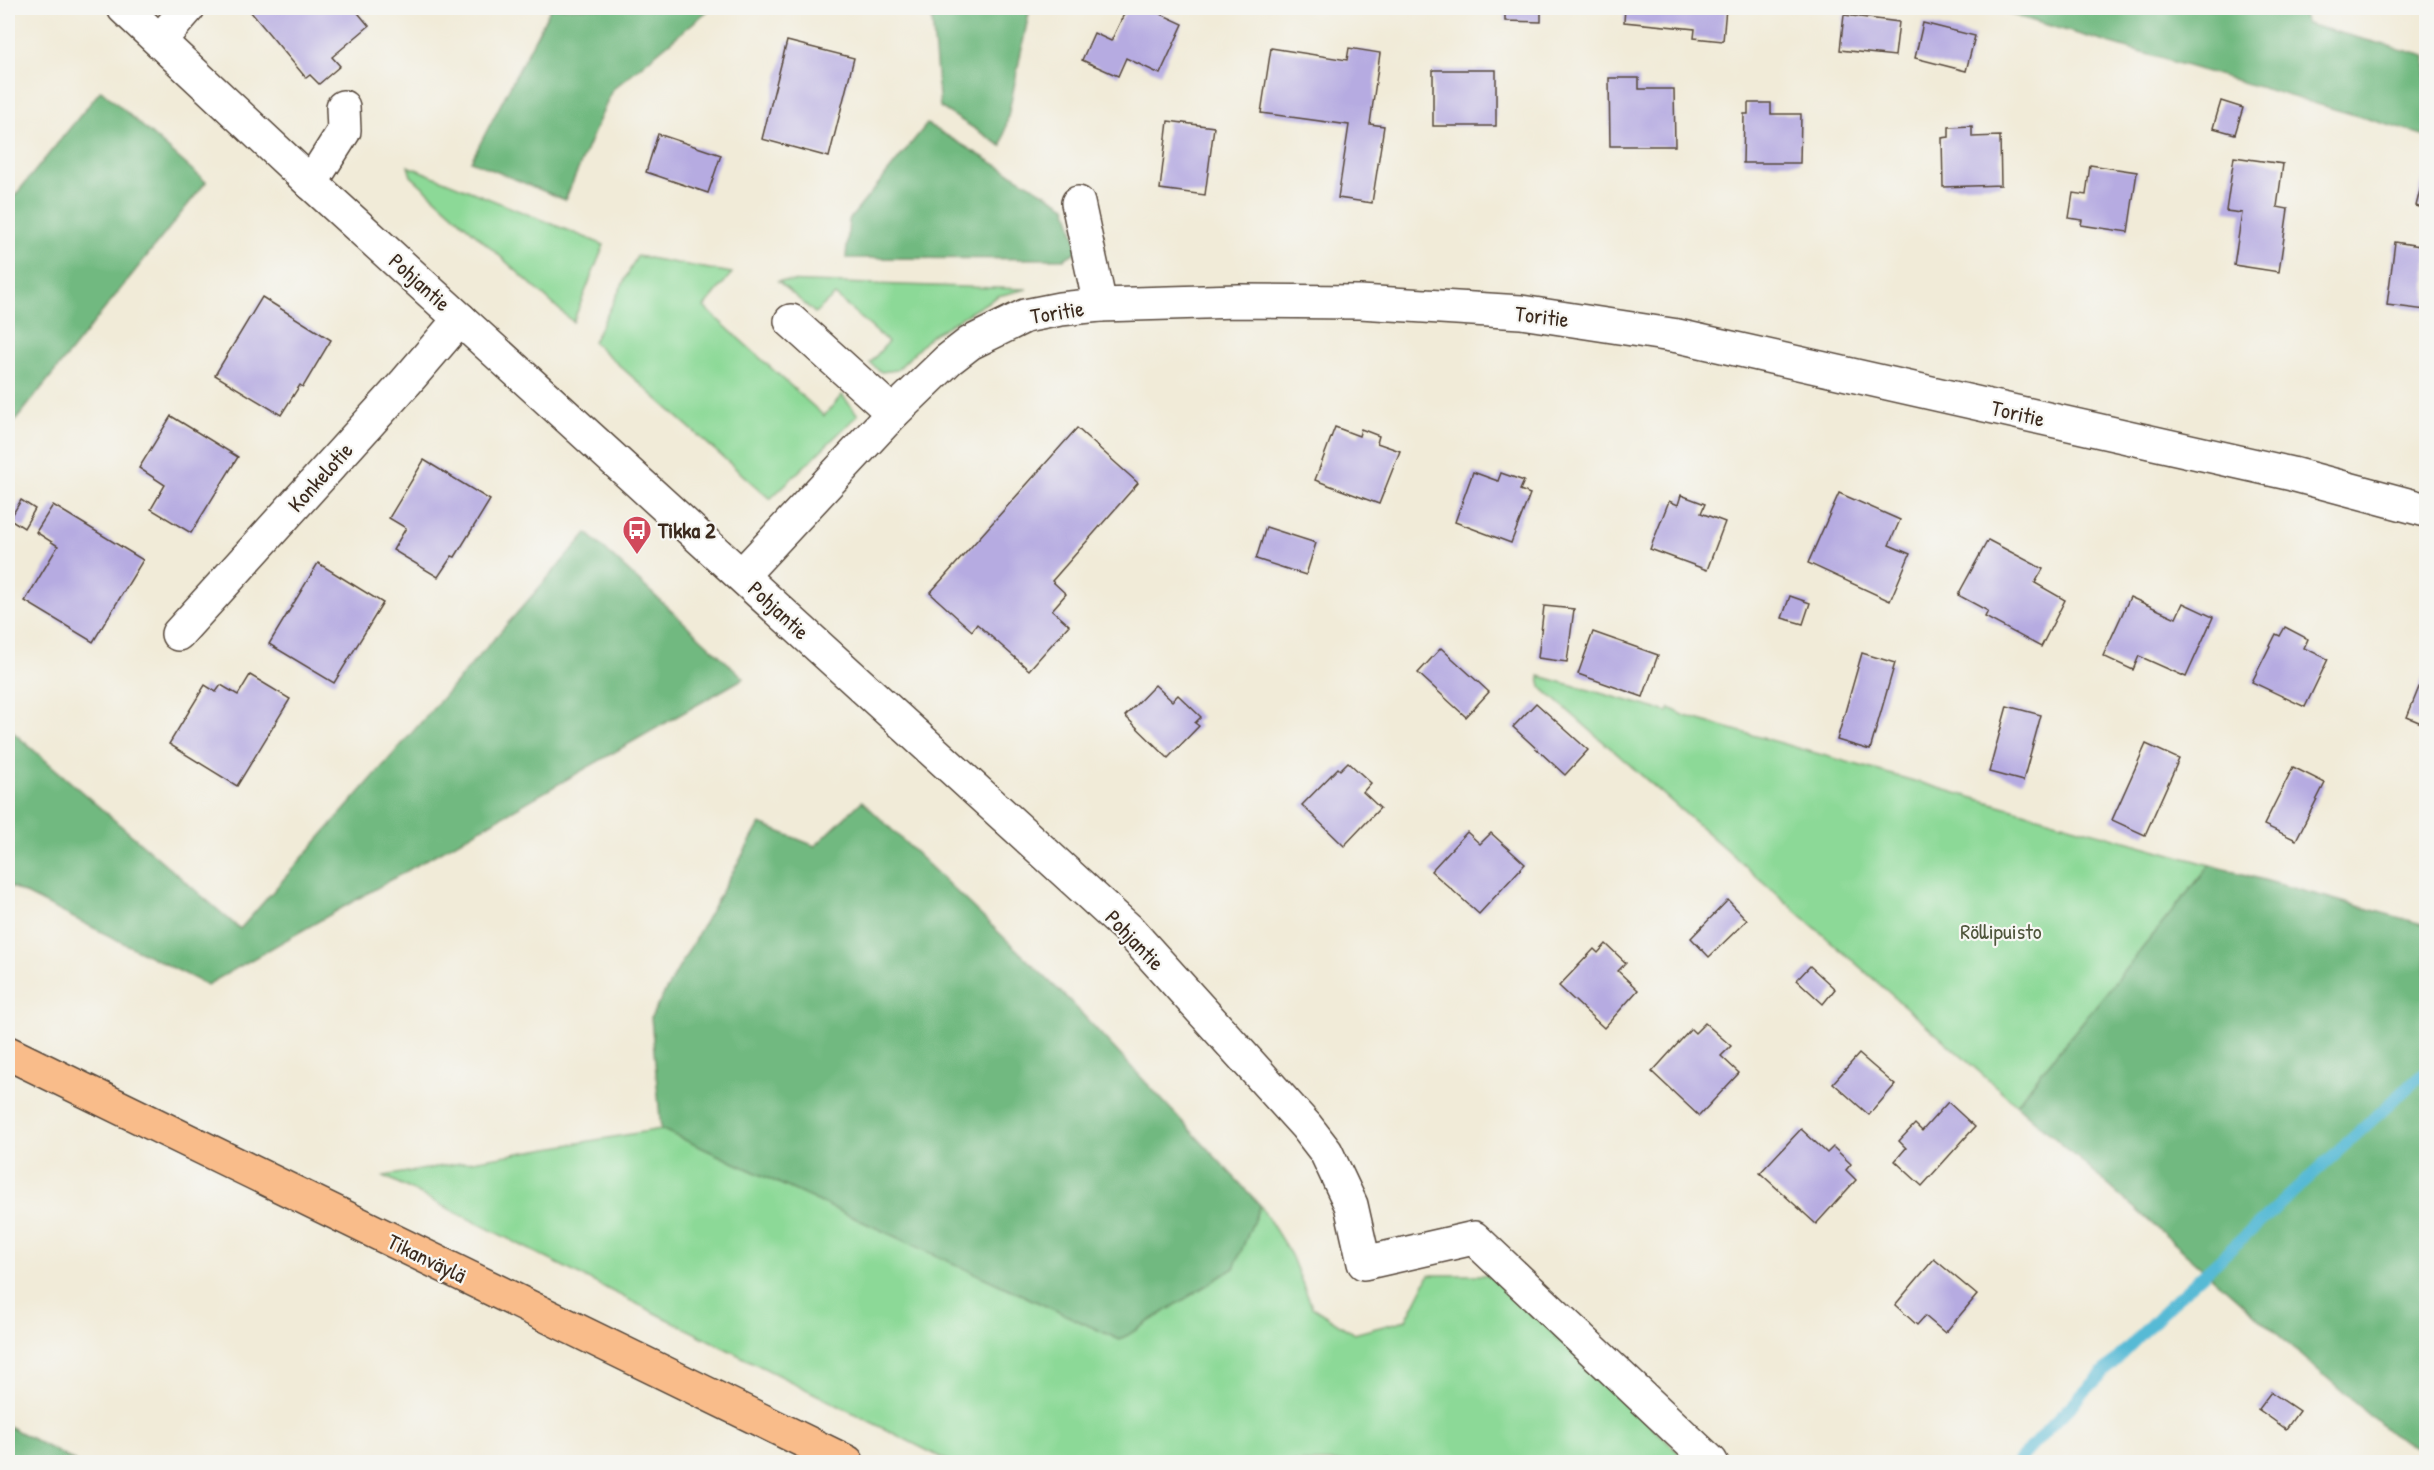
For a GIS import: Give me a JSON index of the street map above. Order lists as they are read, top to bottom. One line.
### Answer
{"streets":{"main road":["Tikanväylä"],"street":["Pohjantie","Toritie","Konkelotie"]},"crossings":[["Pohjantie","Toritie"],["Pohjantie","Konkelotie"]],"parks":["Röllipuisto"],"places":{"bus stop":["Tikka 2"]}}
